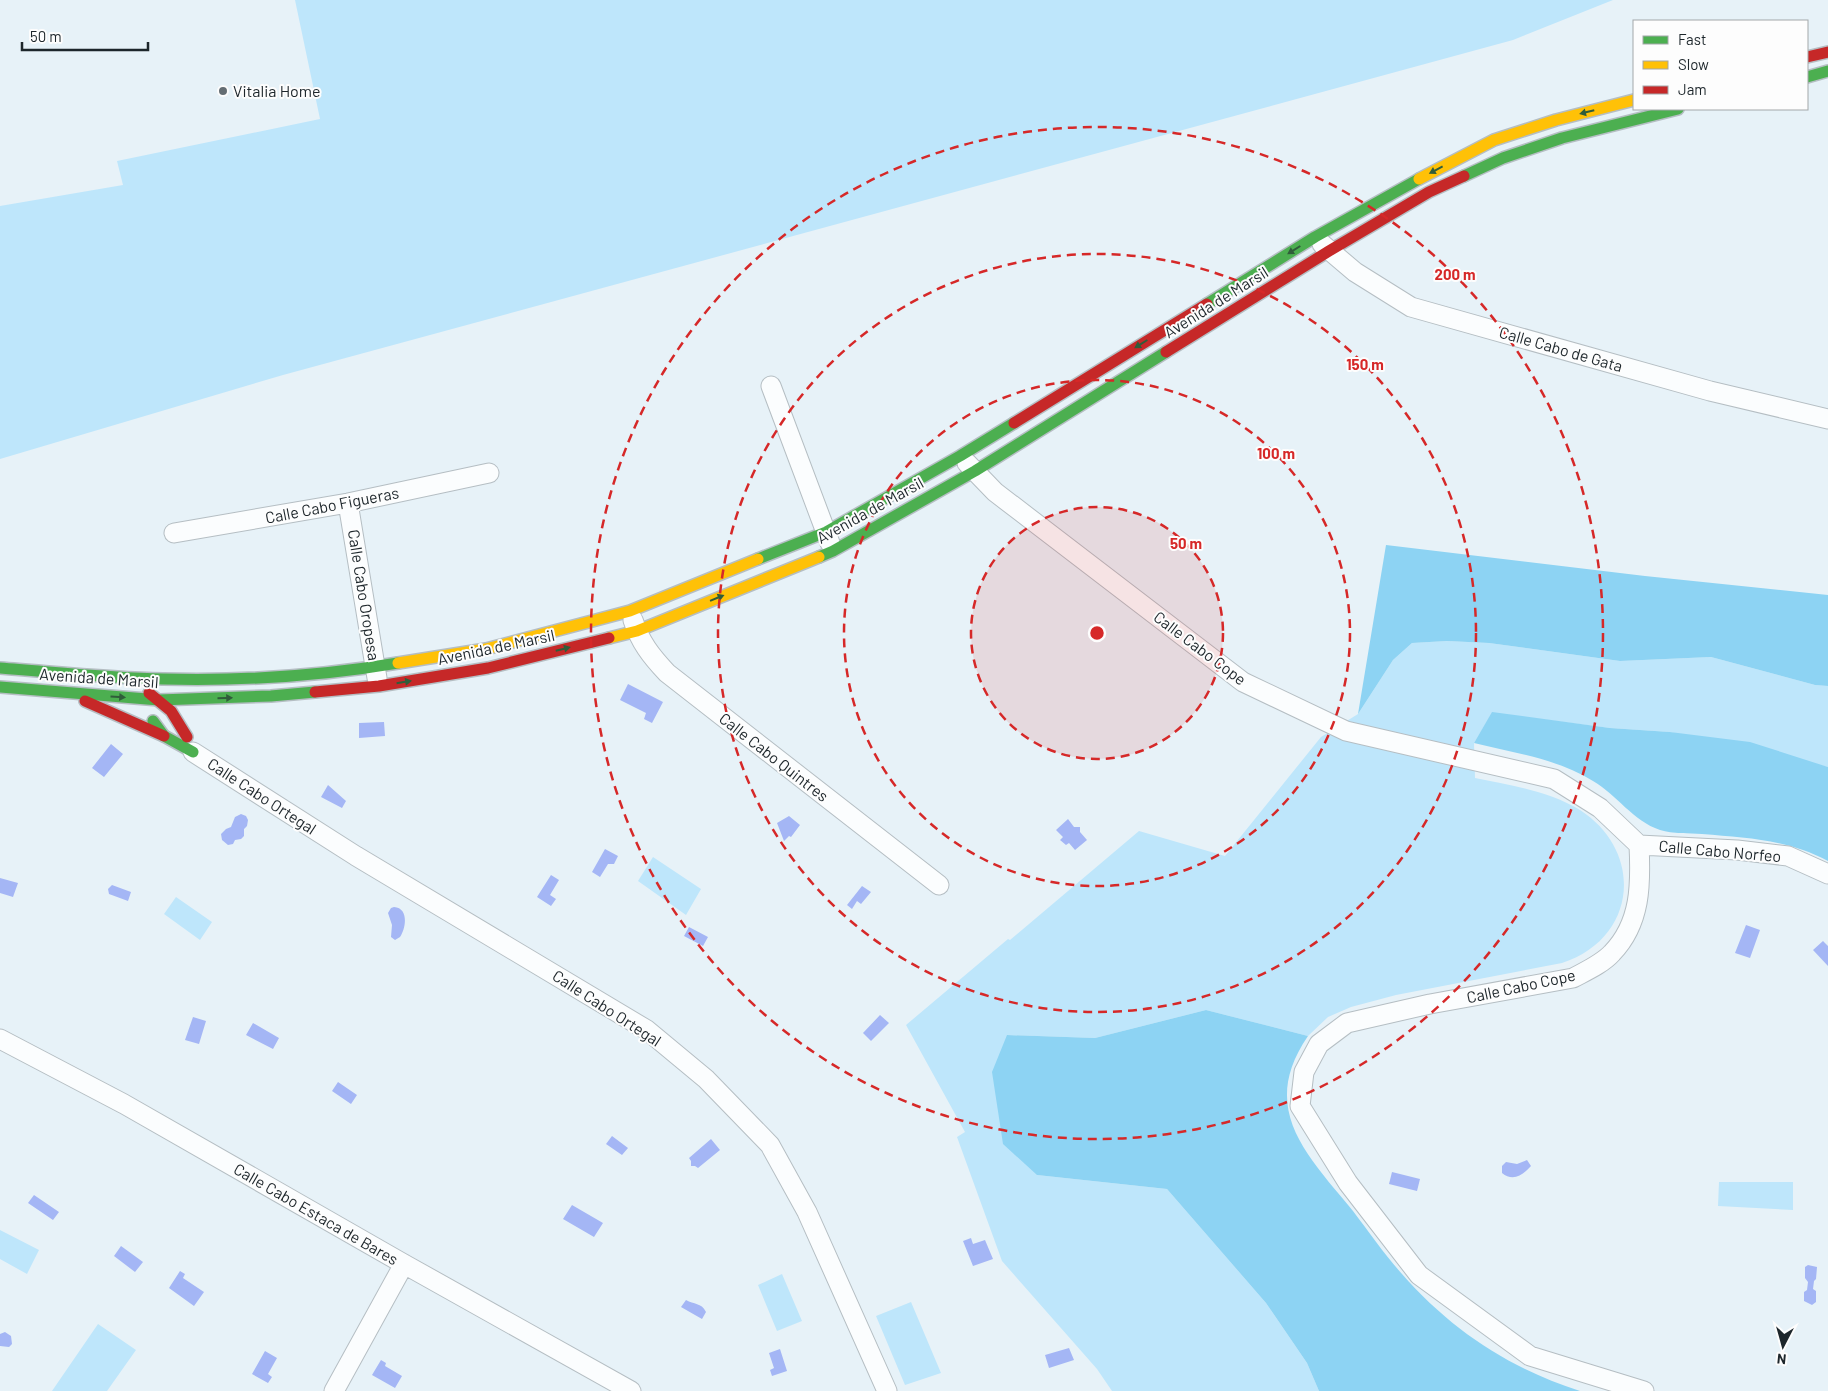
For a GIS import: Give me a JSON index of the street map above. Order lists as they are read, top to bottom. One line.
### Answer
{"streets":{"street":["Avenida de Marsil","Calle Cabo de Gata","Calle Cabo Figueras","Calle Cabo Oropesa","Calle Cabo Cope","Calle Cabo Quintres","Calle Cabo Ortegal","Calle Cabo Norfeo","Calle Cabo Estaca de Bares"]},"crossings":[["Avenida de Marsil","Calle Cabo de Gata"],["Avenida de Marsil","Calle Cabo Oropesa"],["Avenida de Marsil","Calle Cabo Cope"],["Avenida de Marsil","Calle Cabo Quintres"],["Calle Cabo Figueras","Calle Cabo Oropesa"],["Calle Cabo Cope","Calle Cabo Norfeo"]],"places":["Vitalia Home"],"legend":["Fast","Slow","Jam"],"scale_bar":"50 m","north":"bottom","rings":["200 m","150 m","100 m","50 m"]}
